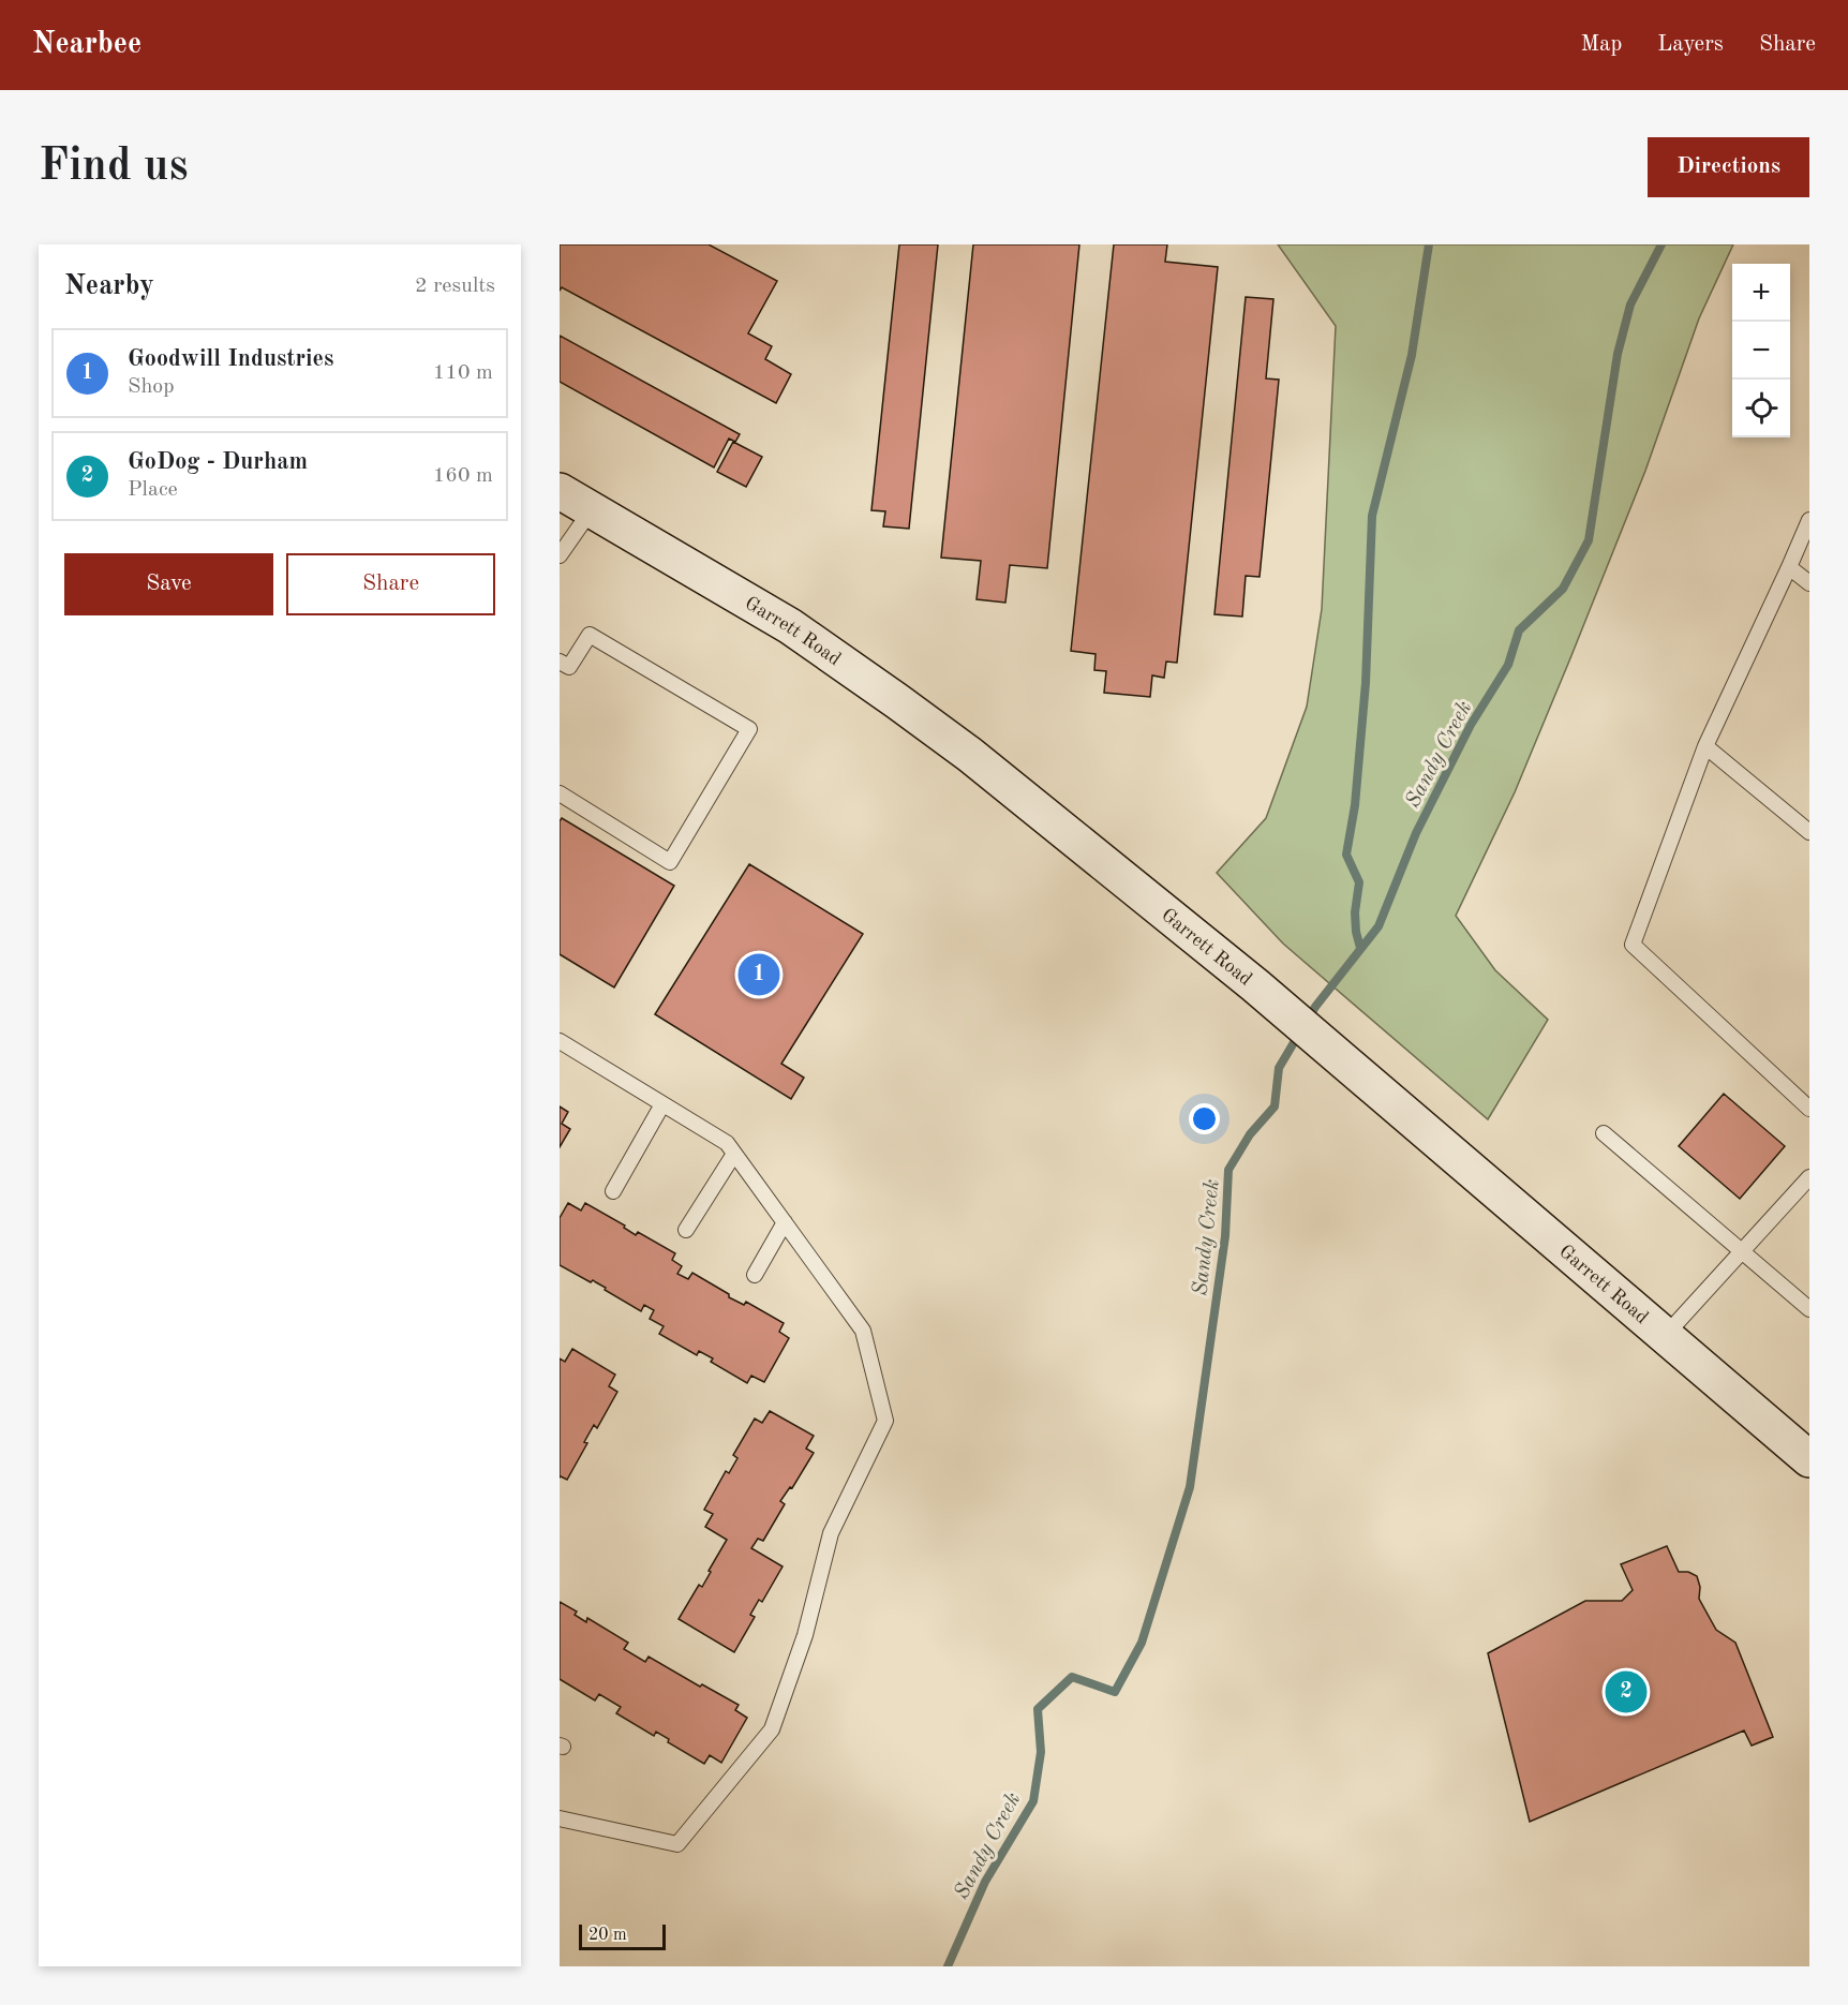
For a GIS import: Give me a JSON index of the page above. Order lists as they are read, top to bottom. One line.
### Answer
{"streets":{"street":["Garrett Road"]},"water":["Sandy Creek"],"scale_bar":"20 m","page":{"header":"Nearbee","nav":["Map","Layers","Share"],"buttons":["Directions",["Save","Share"]],"title":"Find us","heading":["Nearby","2 results"],"map_buttons":["+","−"],"list":[{"mark":"1","name":"Goodwill Industries","note":"Shop","value":"110 m"},{"mark":"2","name":"GoDog - Durham","note":"Place","value":"160 m"}],"pins":["1","2"],"scale":"20 m"}}
